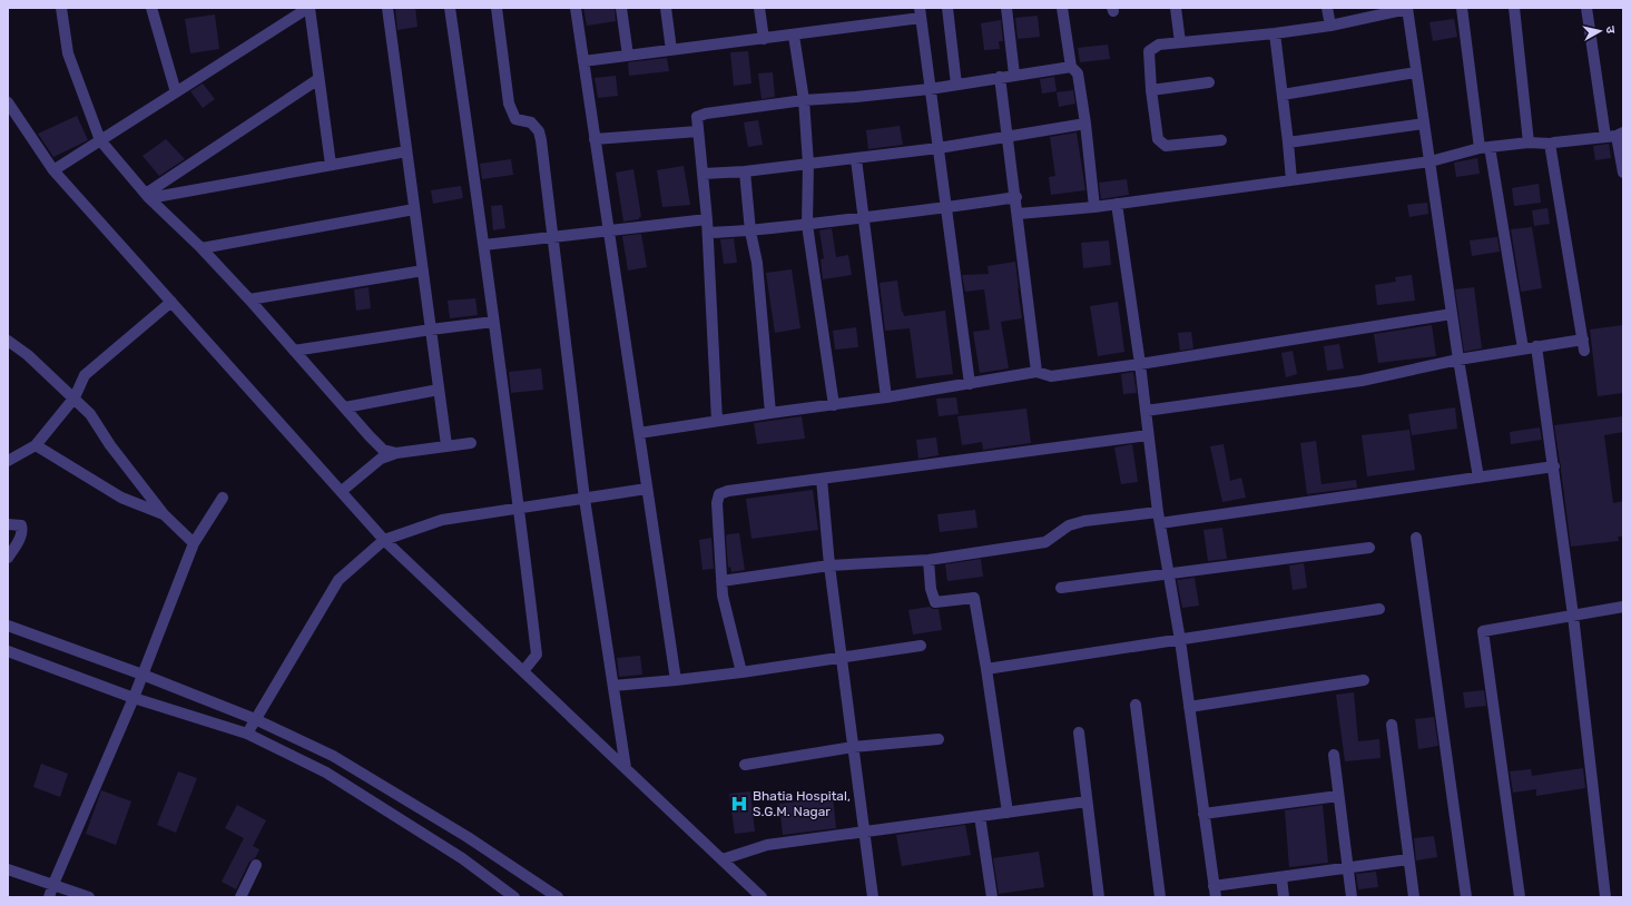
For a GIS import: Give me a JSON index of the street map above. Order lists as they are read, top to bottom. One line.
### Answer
{"places":{"hospital":["Bhatia Hospital, S.G.M. Nagar"]},"north":"right"}
